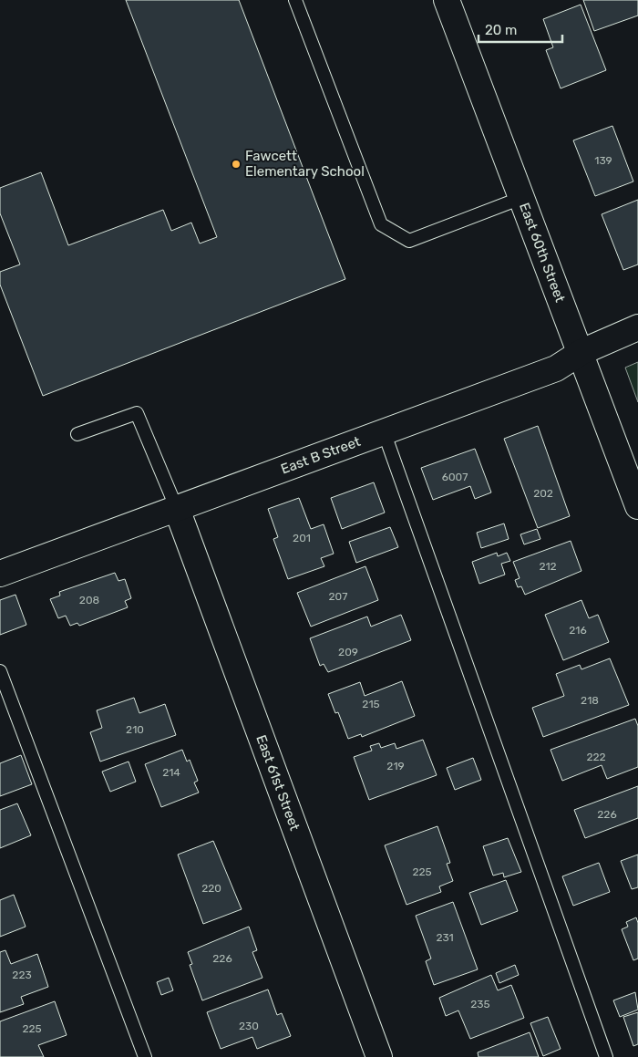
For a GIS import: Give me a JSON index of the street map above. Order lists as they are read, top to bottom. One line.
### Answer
{"streets":{"street":["East 60th Street","East B Street","East 61st Street"]},"crossings":[["East 60th Street","East B Street"],["East B Street","East 61st Street"]],"places":["Fawcett Elementary School"],"house_numbers":["139","6007","202","201","212","207","208","216","209","218","215","210","222","219","214","226","225","220","231","226","223","235","230","225"],"scale_bar":"20 m"}
